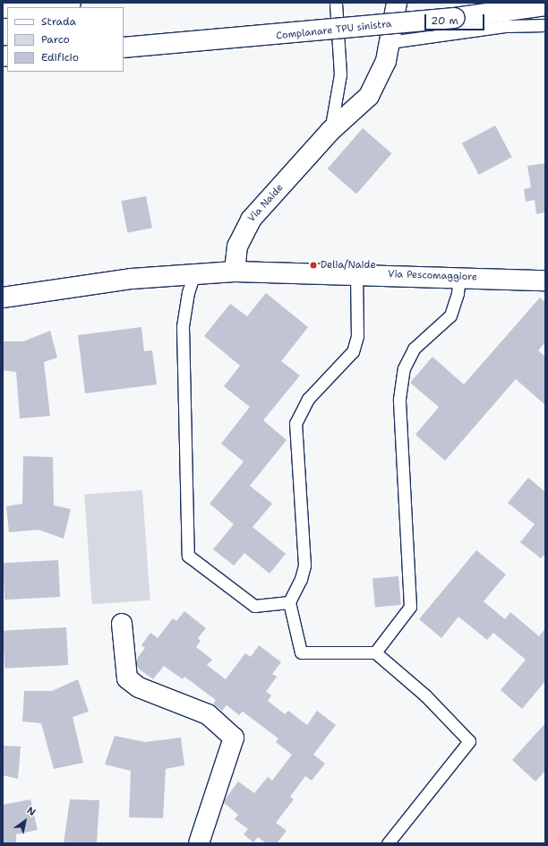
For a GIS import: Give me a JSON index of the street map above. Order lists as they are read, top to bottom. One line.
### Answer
{"streets":{"main road":["Complanare TPU sinistra","Via Naide","Via Pescomaggiore"]},"crossings":[["Via Naide","Via Pescomaggiore"]],"places":["Delia/Naide"],"legend":["Strada","Parco","Edificio"],"scale_bar":"20 m","north":"top right"}
